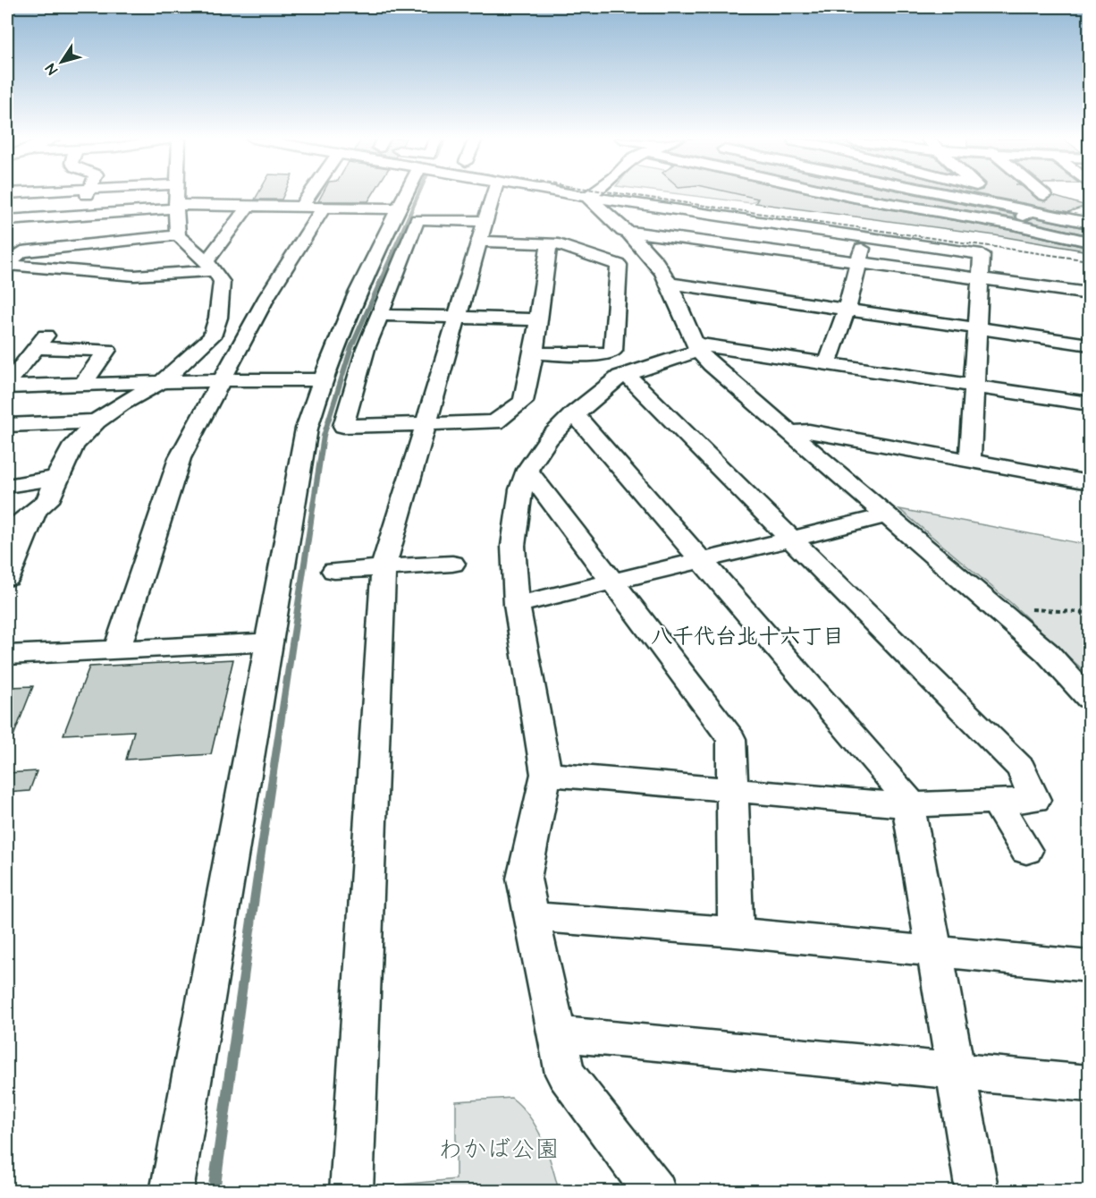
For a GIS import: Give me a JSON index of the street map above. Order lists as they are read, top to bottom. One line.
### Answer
{"districts":["八千代台北十六丁目"],"parks":["わかば公園"],"north":"bottom left"}
